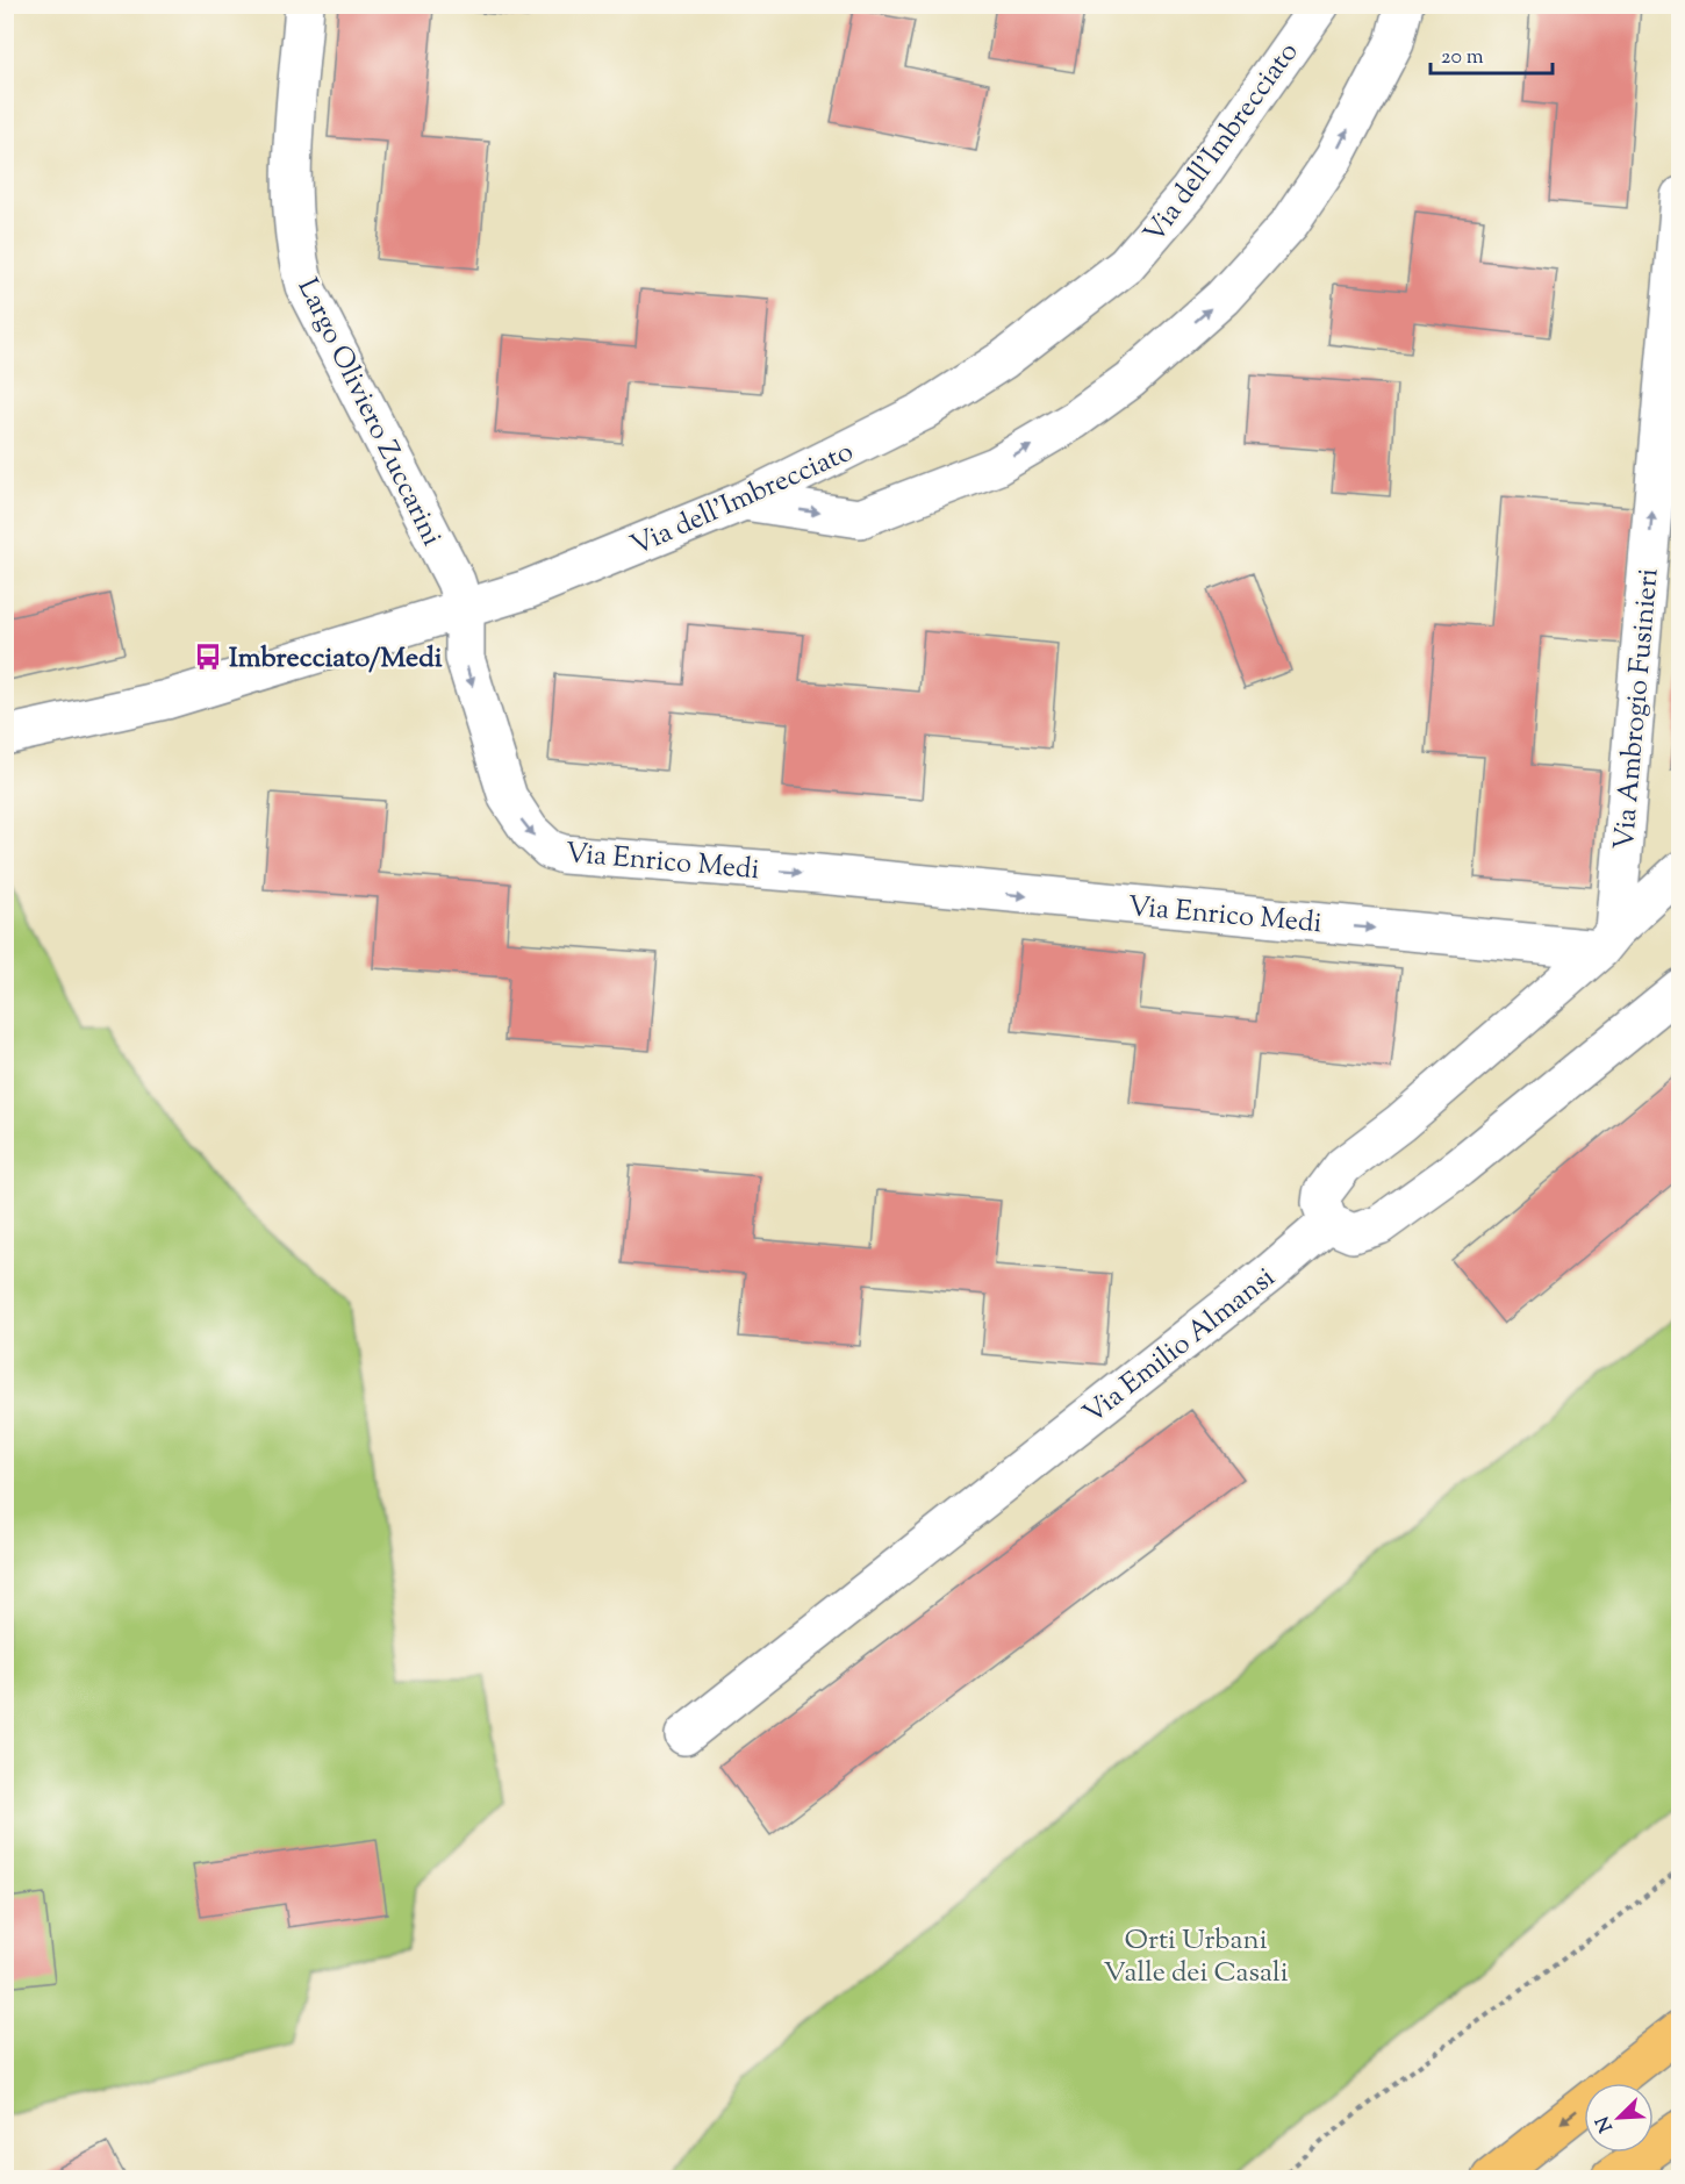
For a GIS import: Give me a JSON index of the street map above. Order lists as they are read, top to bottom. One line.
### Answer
{"streets":{"street":["Via dell'Imbrecciato","Largo Oliviero Zuccarini","Via Ambrogio Fusinieri","Via Enrico Medi","Via Emilio Almansi"]},"crossings":[["Via dell'Imbrecciato","Largo Oliviero Zuccarini"],["Largo Oliviero Zuccarini","Via Enrico Medi"],["Via Ambrogio Fusinieri","Via Enrico Medi"]],"one_way":["Via Ambrogio Fusinieri","Via Enrico Medi"],"parks":["Orti Urbani Valle dei Casali"],"places":{"bus stop":["Imbrecciato/Medi"]},"scale_bar":"20 m","north":"bottom left"}
